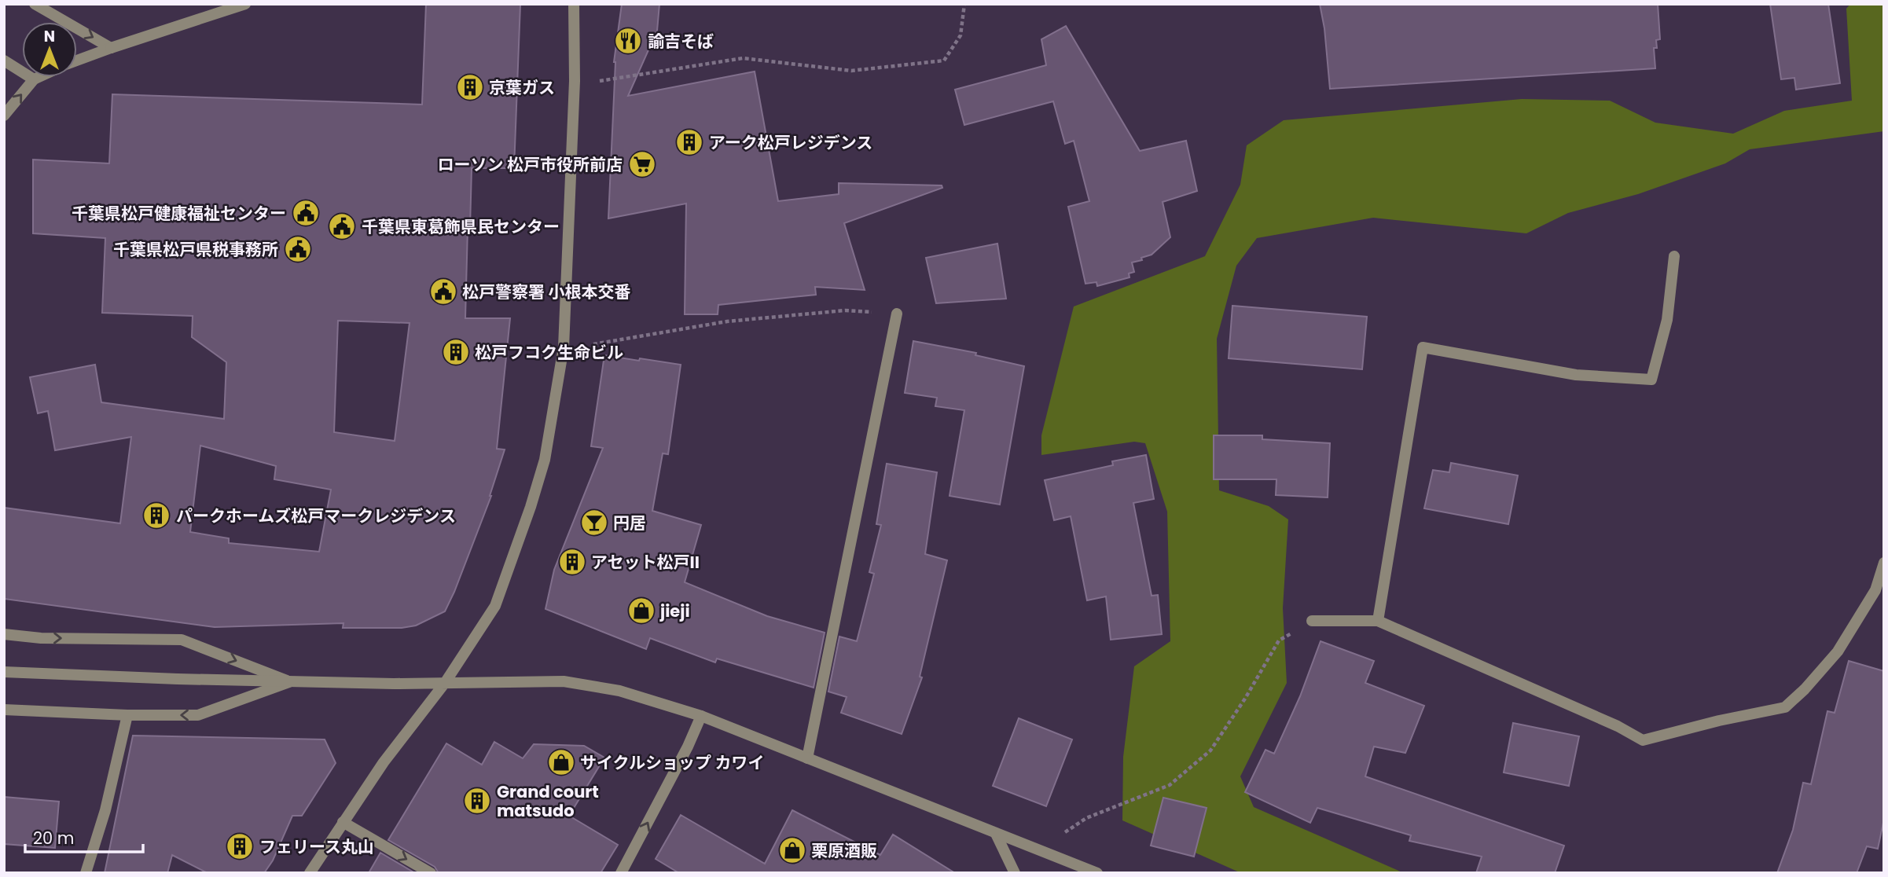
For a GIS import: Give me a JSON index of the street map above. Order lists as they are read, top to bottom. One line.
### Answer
{"places":{"restaurant":["諭吉そば"],"building":["京葉ガス","アーク松戸レジデンス","松戸フコク生命ビル","パークホームズ松戸マークレジデンス","アセット松戸II","Grand court matsudo","フェリース丸山"],"supermarket":["ローソン 松戸市役所前店"],"public building":["千葉県松戸健康福祉センター","千葉県東葛飾県民センター","千葉県松戸県税事務所","松戸警察署 小根本交番"],"bar":["円居"],"shop":["jieji","サイクルショップ カワイ","栗原酒販"]},"scale_bar":"20 m","north":"top"}
